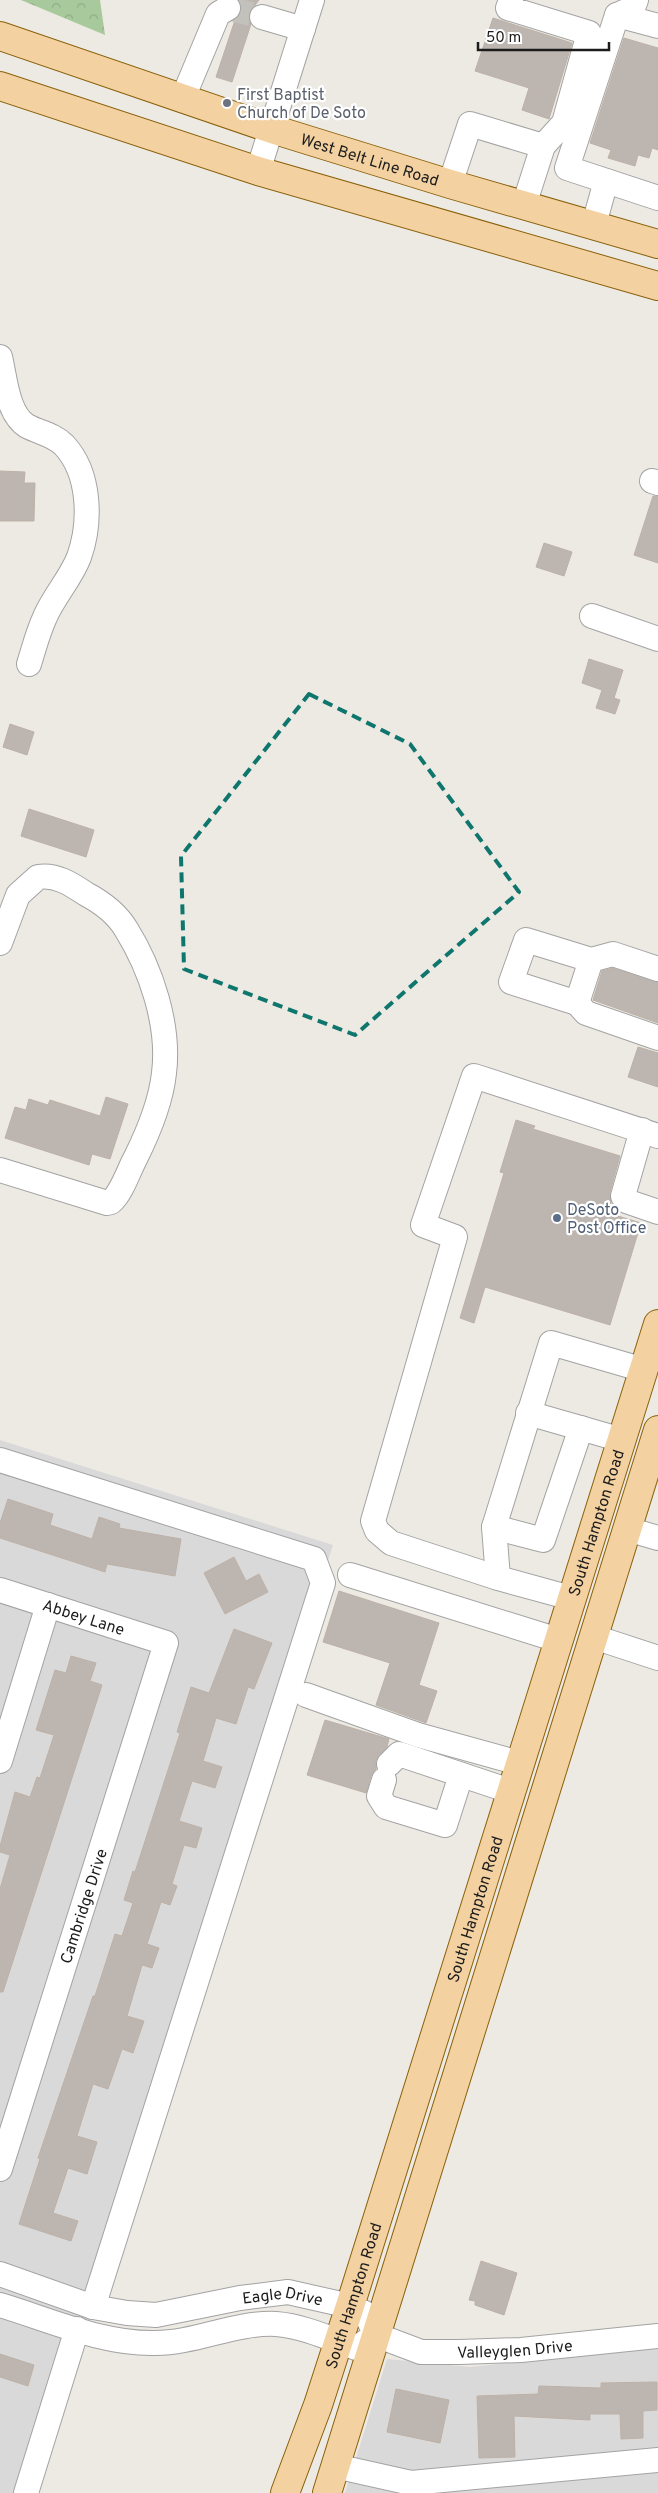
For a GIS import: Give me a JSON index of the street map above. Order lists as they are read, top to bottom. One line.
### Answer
{"streets":{"main road":["West Belt Line Road","South Hampton Road"],"street":["Abbey Lane","Cambridge Drive","Eagle Drive","Valleyglen Drive"]},"crossings":[["South Hampton Road","Eagle Drive"],["South Hampton Road","Valleyglen Drive"],["Abbey Lane","Cambridge Drive"],["Eagle Drive","Valleyglen Drive"]],"places":["First Baptist Church of De Soto","DeSoto Post Office"],"scale_bar":"50 m"}
